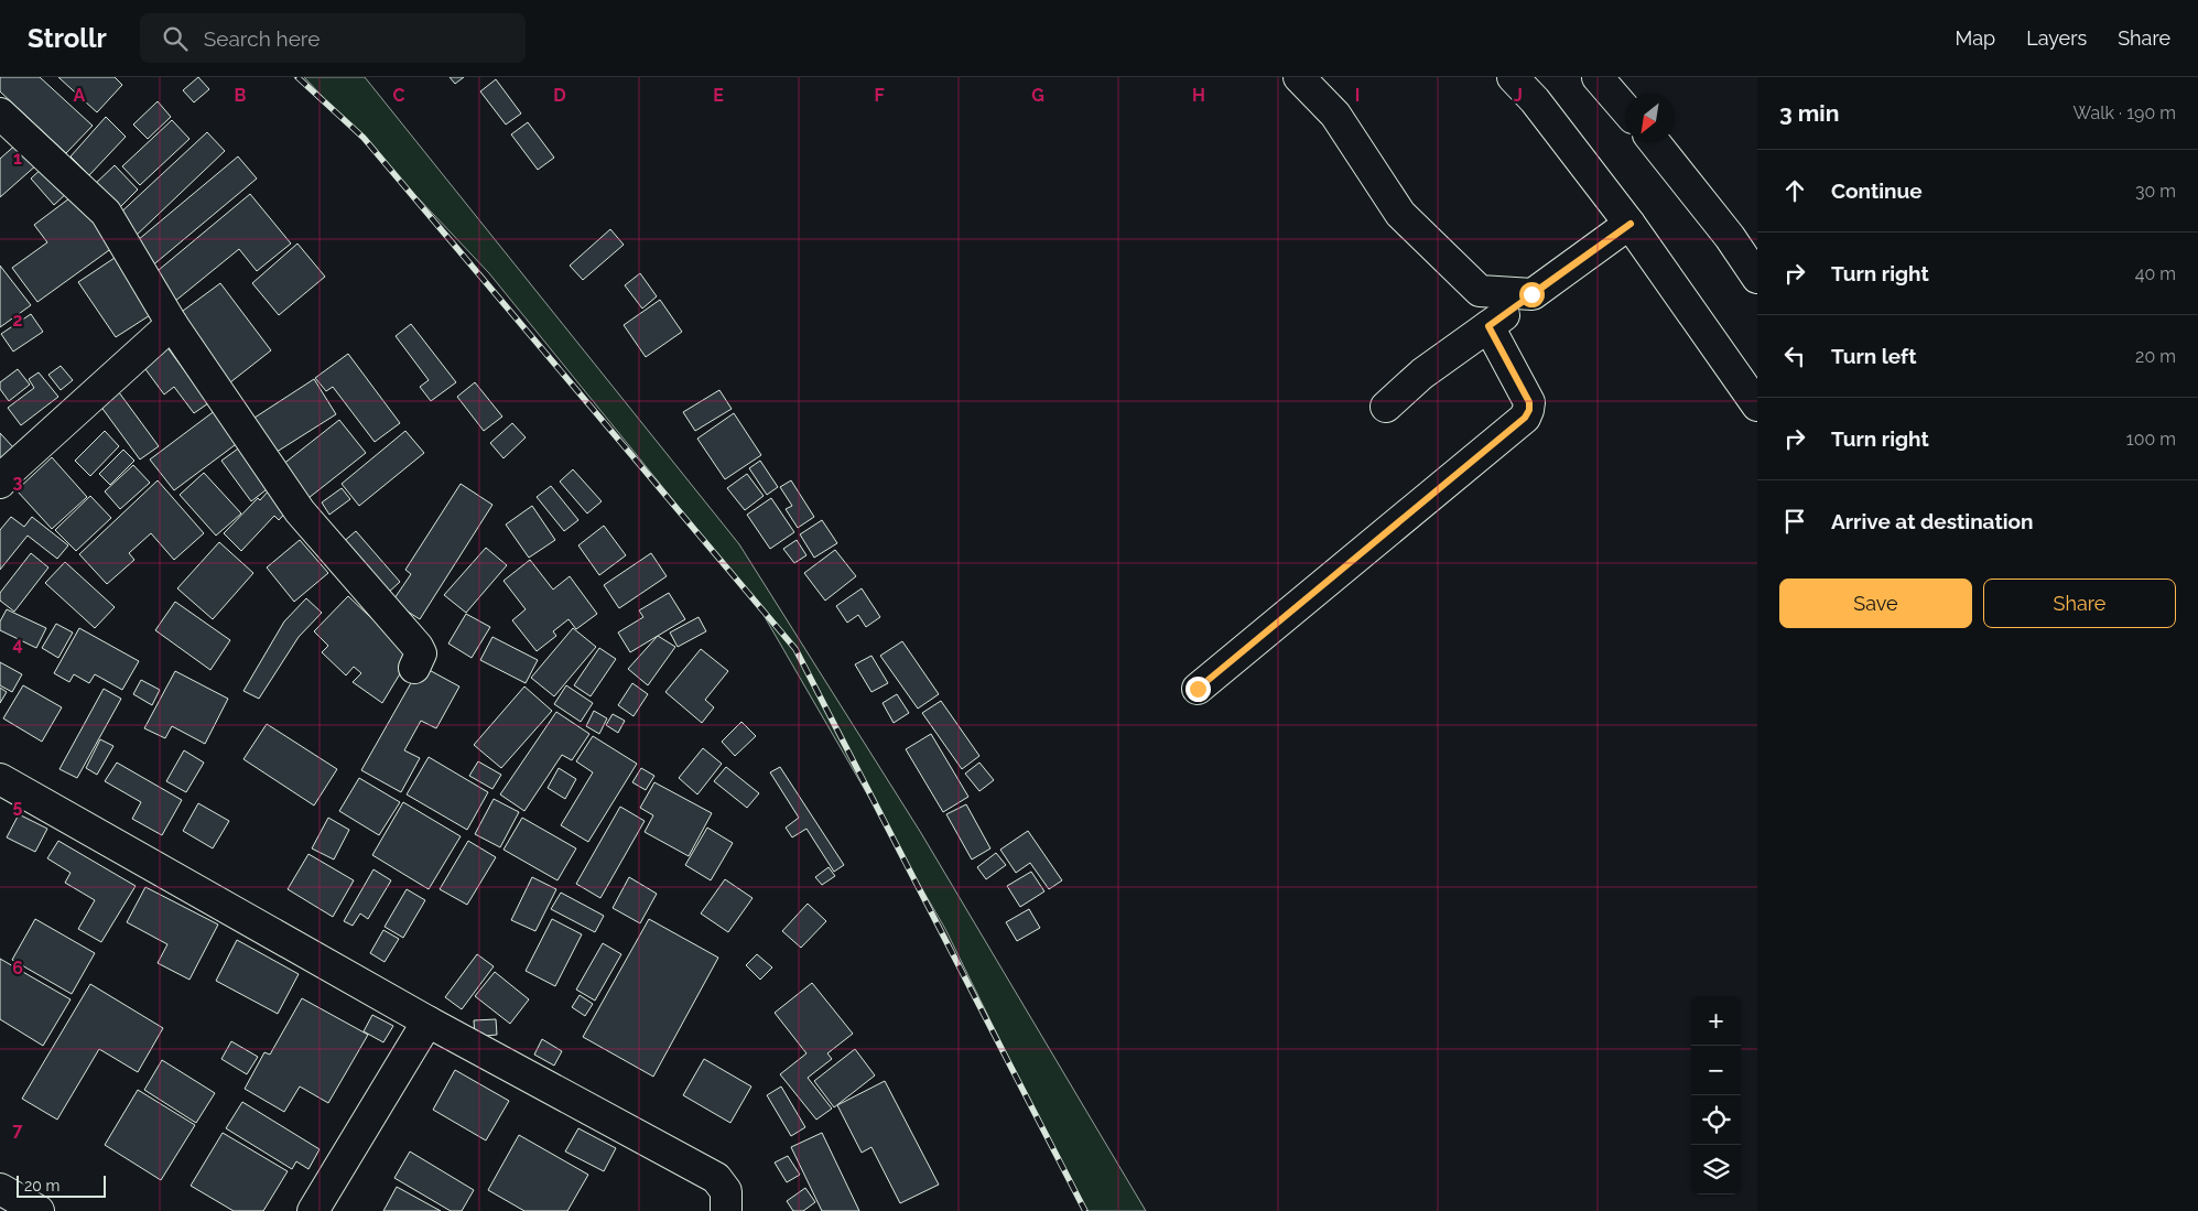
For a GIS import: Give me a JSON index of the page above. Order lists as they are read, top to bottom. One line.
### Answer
{"scale_bar":"20 m","north":"bottom left","page":{"header":"Strollr","search":"Search here","nav":["Map","Layers","Share"],"heading":["3 min","Walk · 190 m"],"list":[["Continue","30 m"],["Turn right","40 m"],["Turn left","20 m"],["Turn right","100 m"],"Arrive at destination"],"buttons":["Save","Share"],"map_buttons":["+","−"],"scale":"20 m"},"grid":{"columns":["A","B","C","D","E","F","G","H","I","J"],"rows":["1","2","3","4","5","6","7"]}}
